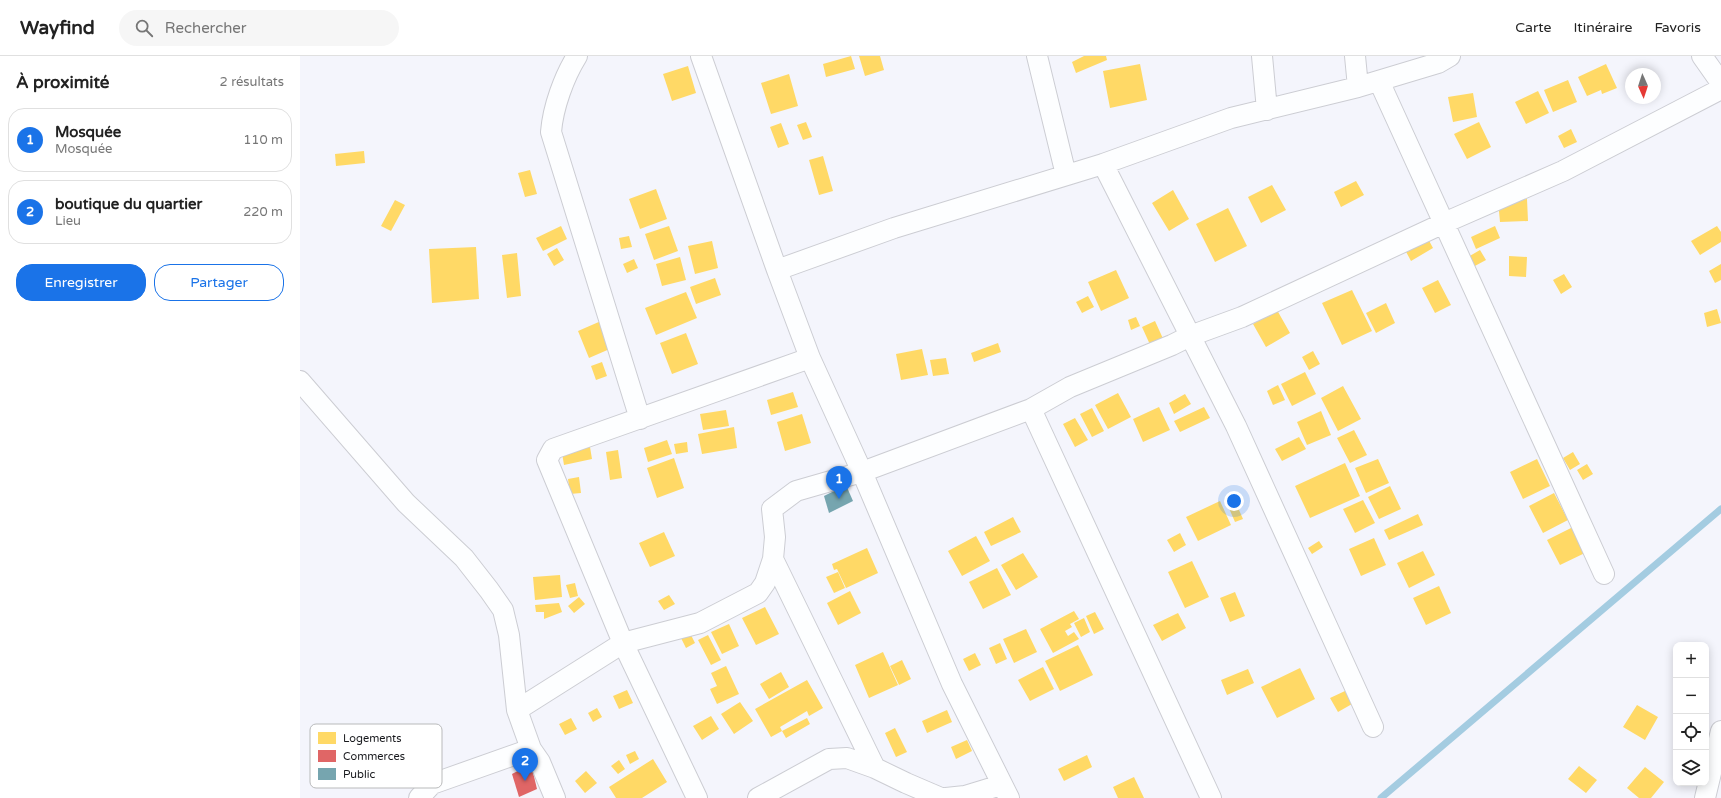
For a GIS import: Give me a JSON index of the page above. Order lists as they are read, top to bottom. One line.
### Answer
{"legend":["Logements","Commerces","Public"],"north":"bottom","page":{"header":"Wayfind","search":"Rechercher","nav":["Carte","Itinéraire","Favoris"],"heading":["À proximité","2 résultats"],"list":[{"mark":"1","name":"Mosquée","note":"Mosquée","value":"110 m"},{"mark":"2","name":"boutique du quartier","note":"Lieu","value":"220 m"}],"buttons":["Enregistrer","Partager"],"pins":["1","2"],"map_buttons":["+","−"]}}
